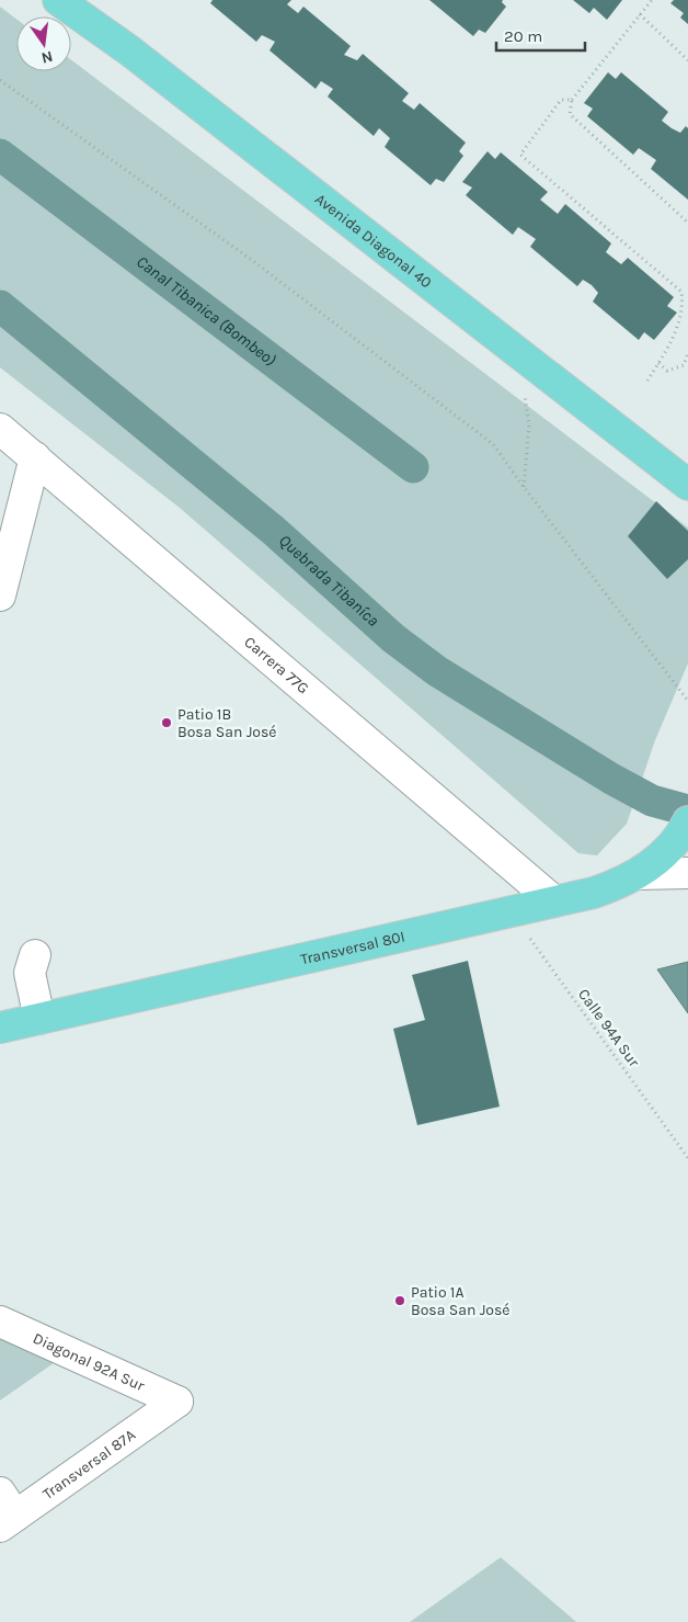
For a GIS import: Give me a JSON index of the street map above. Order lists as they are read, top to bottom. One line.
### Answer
{"streets":{"main road":["Avenida Diagonal 40","Transversal 80I"],"street":["Carrera 77G","Diagonal 92A Sur","Transversal 87A"],"path":["Calle 94A Sur"]},"crossings":[["Carrera 77G","Transversal 80I"],["Transversal 80I","Calle 94A Sur"],["Diagonal 92A Sur","Transversal 87A"]],"water":["Canal Tibanica (Bombeo)","Quebrada Tibaníca"],"places":["Patio 1B Bosa San José","Patio 1A Bosa San José"],"scale_bar":"20 m","north":"bottom"}
